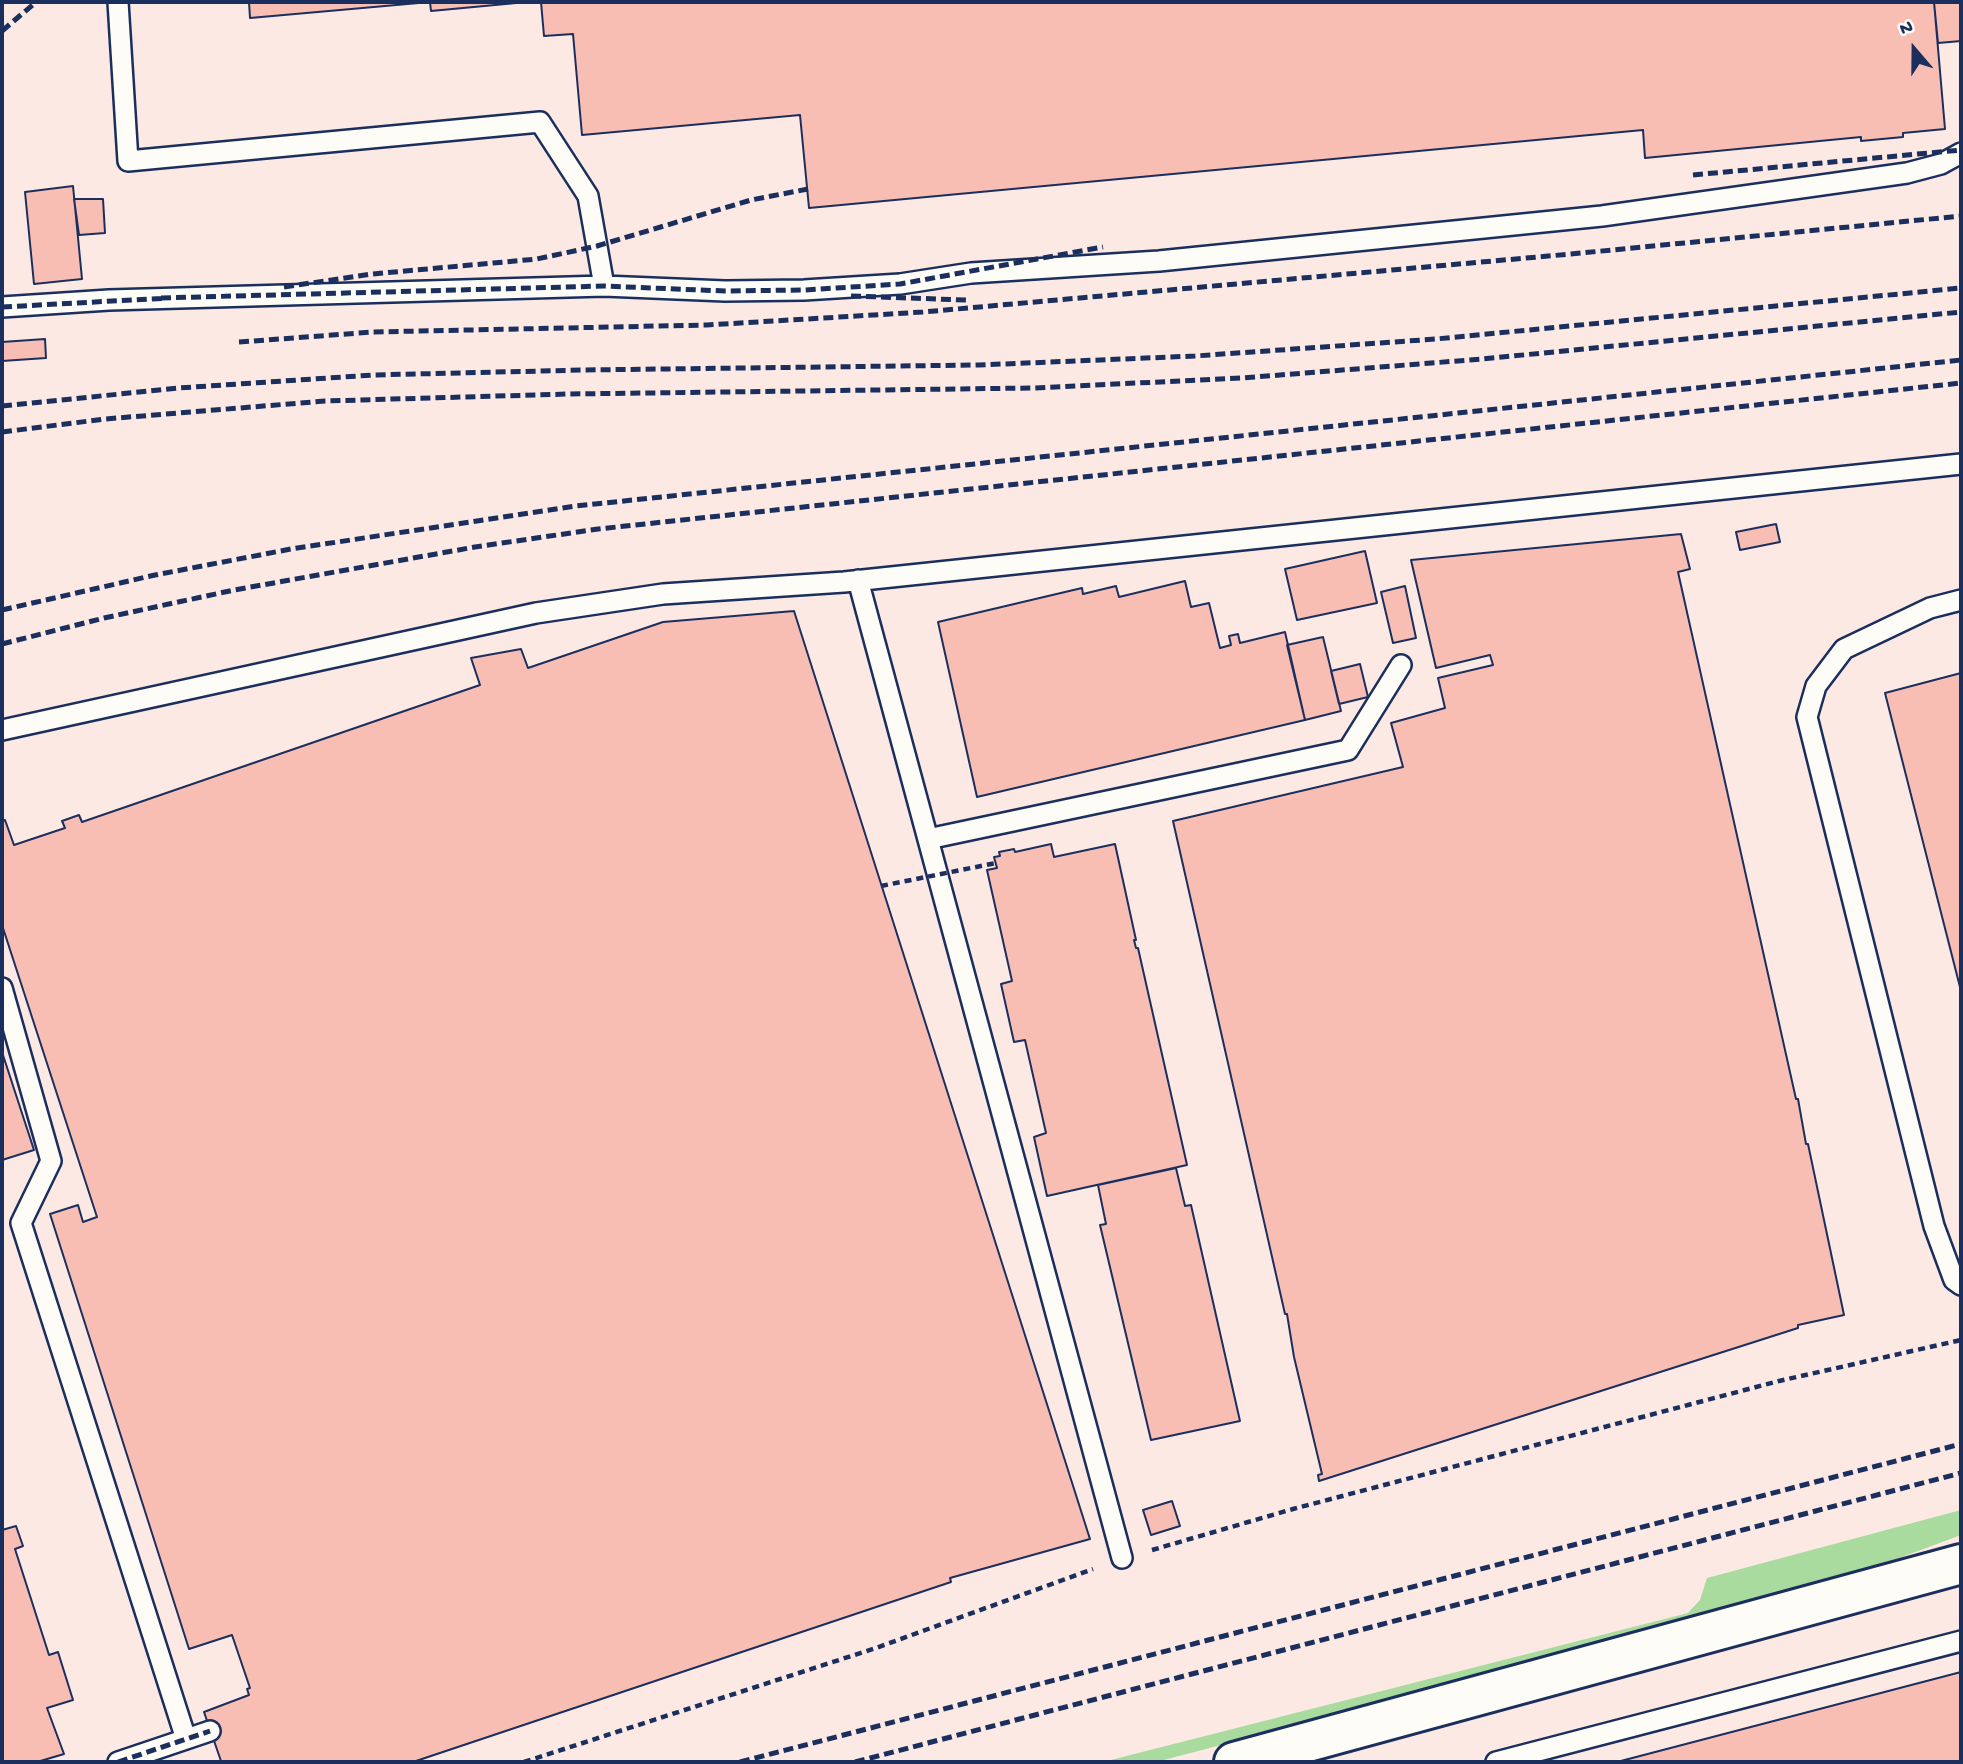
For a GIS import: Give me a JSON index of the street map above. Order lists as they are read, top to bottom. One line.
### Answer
{"north":"top"}
